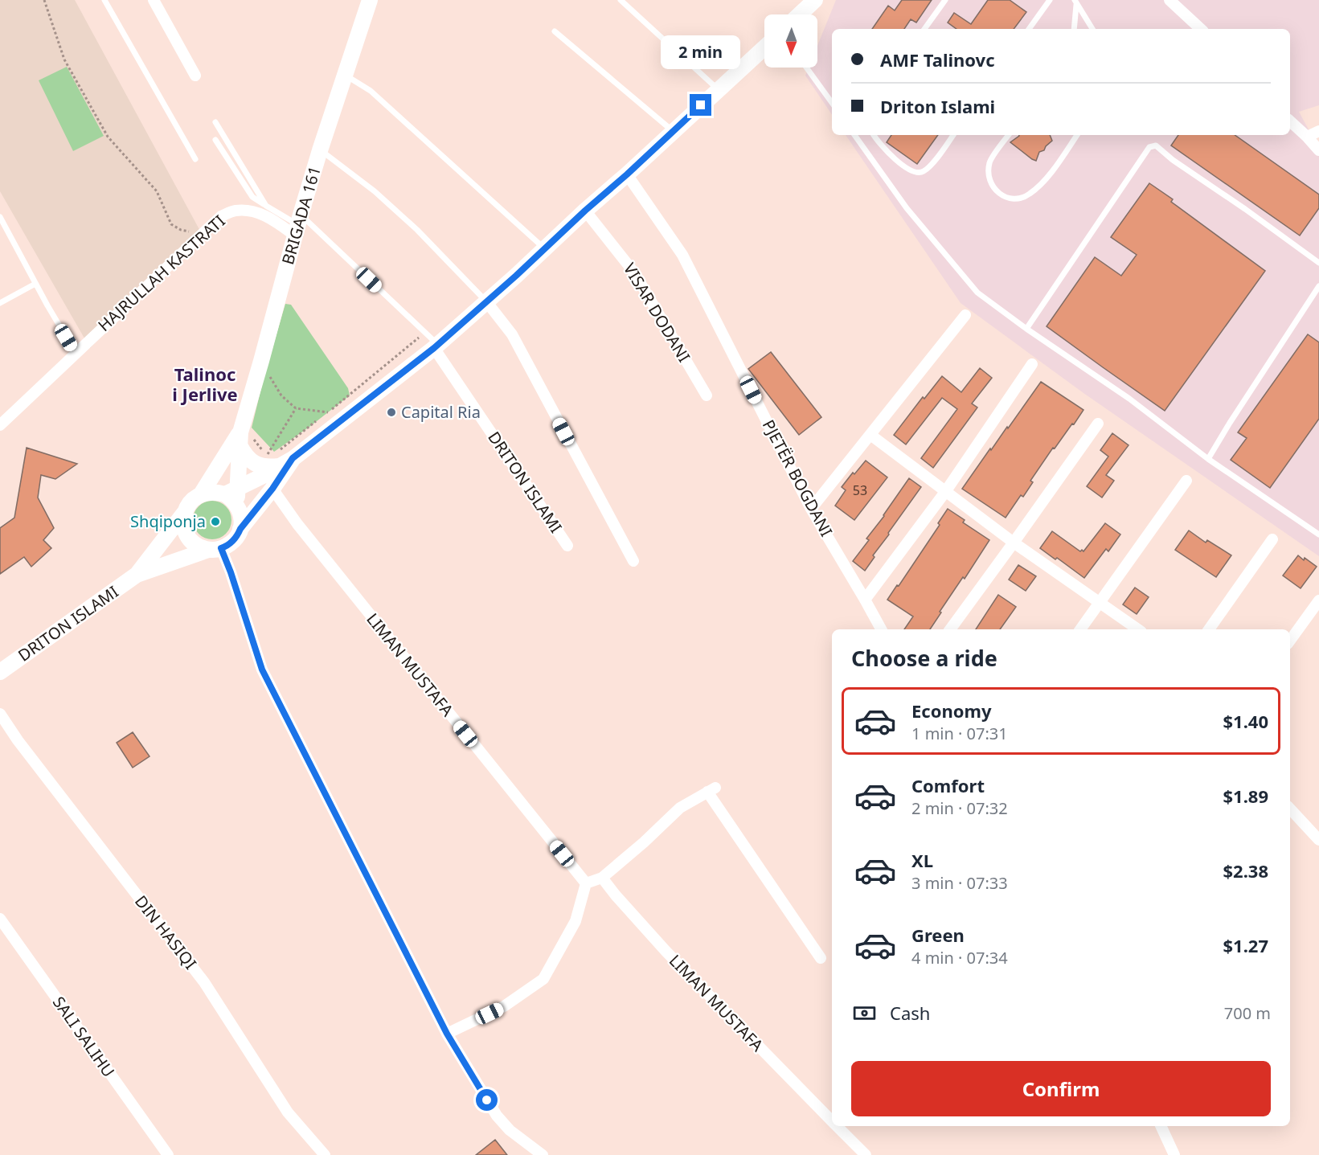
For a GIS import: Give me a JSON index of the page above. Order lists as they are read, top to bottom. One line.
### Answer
{"streets":{"street":["BRIGADA 161","HAJRULLAH KASTRATI","VISAR DODANI","PJETËR BOGDANI","DRITON ISLAMI","LIMAN MUSTAFA","DIN HASIQI","SALI SALIHU"]},"crossings":[["BRIGADA 161","HAJRULLAH KASTRATI"],["BRIGADA 161","DRITON ISLAMI"],["VISAR DODANI","DRITON ISLAMI"],["PJETËR BOGDANI","DRITON ISLAMI"],["DRITON ISLAMI","LIMAN MUSTAFA"]],"districts":["Talinoc i Jerlive"],"places":["Capital Ria","Shqiponja"],"house_numbers":["53"],"north":"bottom","page":{"banner":["AMF Talinovc","Driton Islami"],"bubble":"2 min","heading":"Choose a ride","list":[{"name":"Economy","note":"1 min · 07:31","value":"$1.40"},{"name":"Comfort","note":"2 min · 07:32","value":"$1.89"},{"name":"XL","note":"3 min · 07:33","value":"$2.38"},{"name":"Green","note":"4 min · 07:34","value":"$1.27"}],"pay":["Cash","700 m"],"buttons":"Confirm"}}
